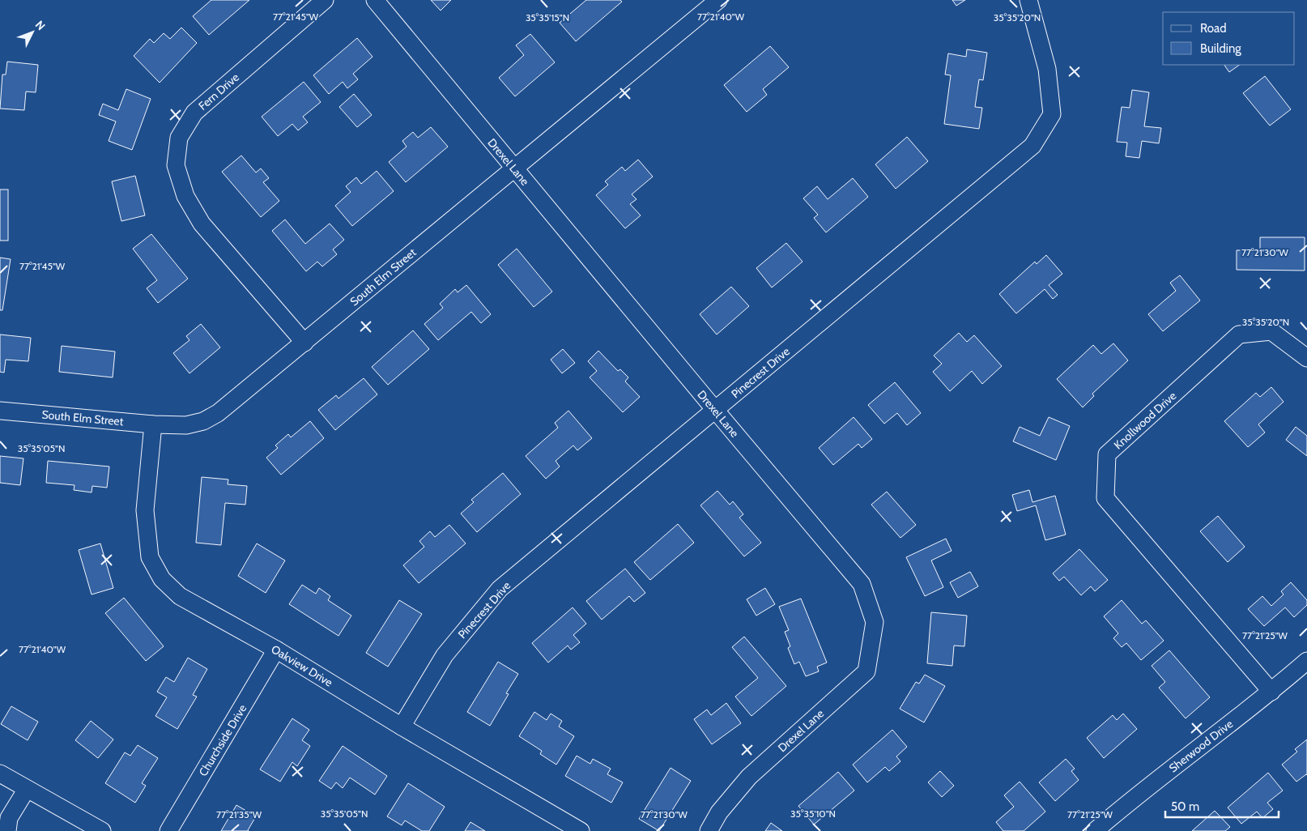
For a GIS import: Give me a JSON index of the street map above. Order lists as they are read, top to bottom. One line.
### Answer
{"streets":{"street":["Fern Drive","Drexel Lane","South Elm Street","Pinecrest Drive","Knollwood Drive","Oakview Drive","Churchside Drive","Sherwood Drive"]},"crossings":[["Fern Drive","South Elm Street"],["Drexel Lane","South Elm Street"],["Drexel Lane","Pinecrest Drive"],["South Elm Street","Oakview Drive"],["Pinecrest Drive","Oakview Drive"],["Knollwood Drive","Sherwood Drive"],["Oakview Drive","Churchside Drive"]],"legend":["Road","Building"],"scale_bar":"50 m","north":"top right","coordinates":["77°21'45\"W","77°21'40\"W","35°35'15\"N","35°35'20\"N","77°21'30\"W","35°35'05\"N","77°21'25\"W","35°35'10\"N","77°21'35\"W"]}
